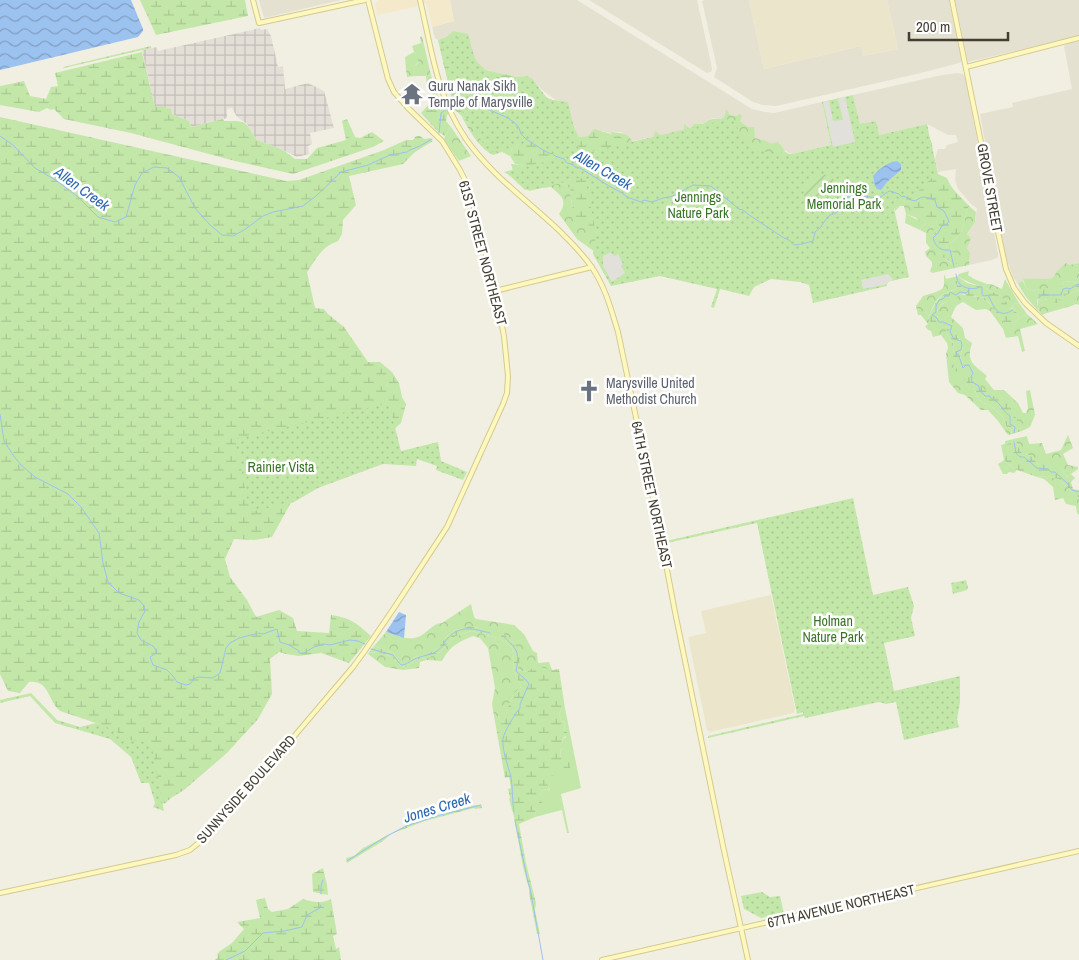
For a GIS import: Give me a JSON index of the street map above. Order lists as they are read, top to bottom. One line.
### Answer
{"streets":{"street":["GROVE STREET","61ST STREET NORTHEAST","64TH STREET NORTHEAST","SUNNYSIDE BOULEVARD","67TH AVENUE NORTHEAST"]},"crossings":[["61ST STREET NORTHEAST","SUNNYSIDE BOULEVARD"],["64TH STREET NORTHEAST","67TH AVENUE NORTHEAST"]],"water":["Allen Creek","Jones Creek"],"parks":["Jennings Memorial Park","Jennings Nature Park","Rainier Vista","Holman Nature Park"],"places":{"temple":["Guru Nanak Sikh Temple of Marysville"],"church":["Marysville United Methodist Church"]},"scale_bar":"200 m"}
